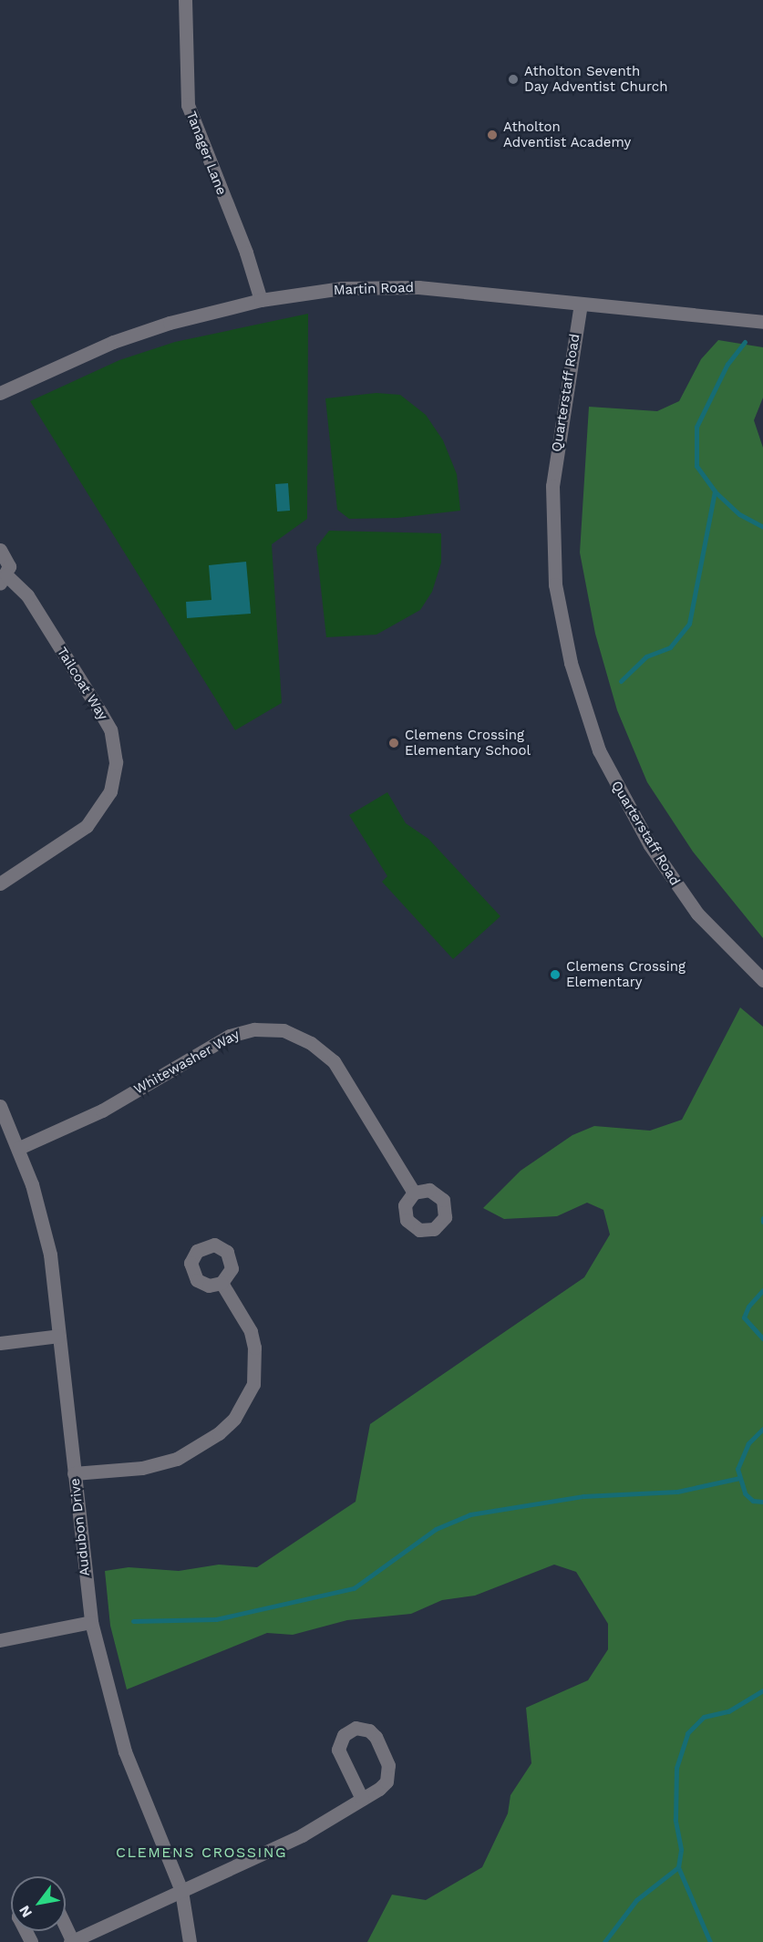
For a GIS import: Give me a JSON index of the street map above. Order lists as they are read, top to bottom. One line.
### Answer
{"streets":{"street":["Tanager Lane","Martin Road","Quarterstaff Road","Tailcoat Way","Whitewasher Way","Audubon Drive"]},"crossings":[["Tanager Lane","Martin Road"],["Martin Road","Quarterstaff Road"],["Whitewasher Way","Audubon Drive"]],"districts":["CLEMENS CROSSING"],"places":["Atholton Seventh Day Adventist Church","Atholton Adventist Academy","Clemens Crossing Elementary School","Clemens Crossing Elementary"],"north":"bottom left"}
